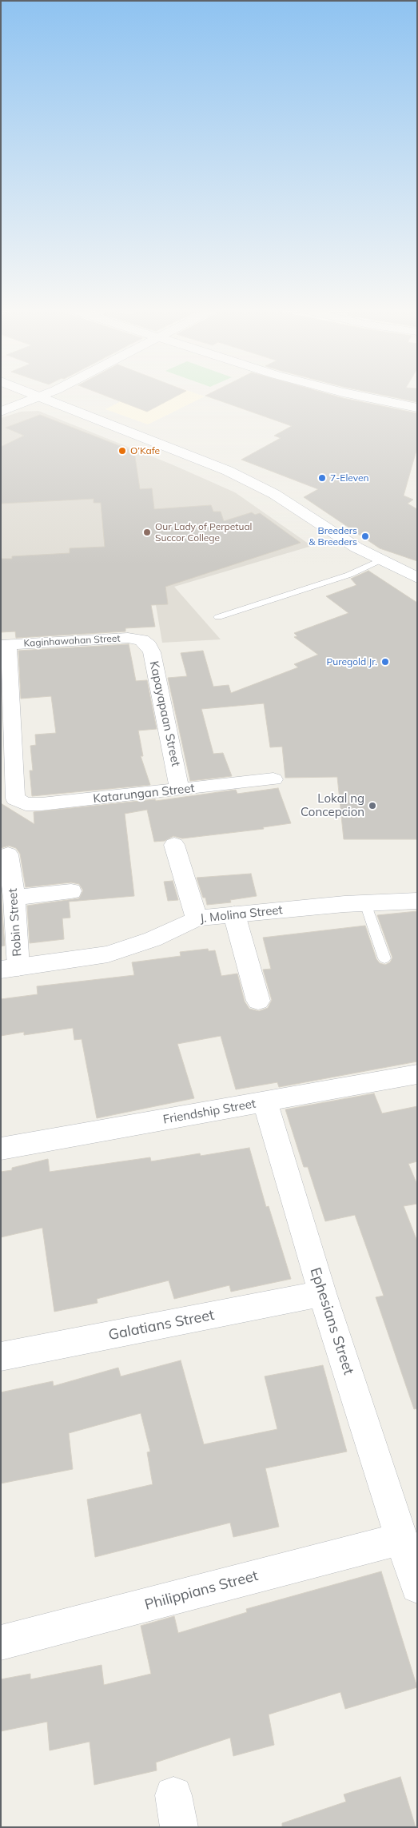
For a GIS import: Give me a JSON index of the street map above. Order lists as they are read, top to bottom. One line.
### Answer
{"streets":{"street":["Kaginhawahan Street","Kapayapaan Street","Katarungan Street","J. Molina Street","Robin Street","Friendship Street","Ephesians Street","Galatians Street","Philippians Street"]},"crossings":[["Kaginhawahan Street","Kapayapaan Street"],["Kaginhawahan Street","Katarungan Street"],["Kapayapaan Street","Katarungan Street"],["J. Molina Street","Robin Street"],["Friendship Street","Ephesians Street"],["Ephesians Street","Galatians Street"],["Ephesians Street","Philippians Street"]],"places":["O’Kafe","7-Eleven","Our Lady of Perpetual Succor College","Breeders & Breeders","Puregold Jr.","Lokal ng Concepcion"]}
